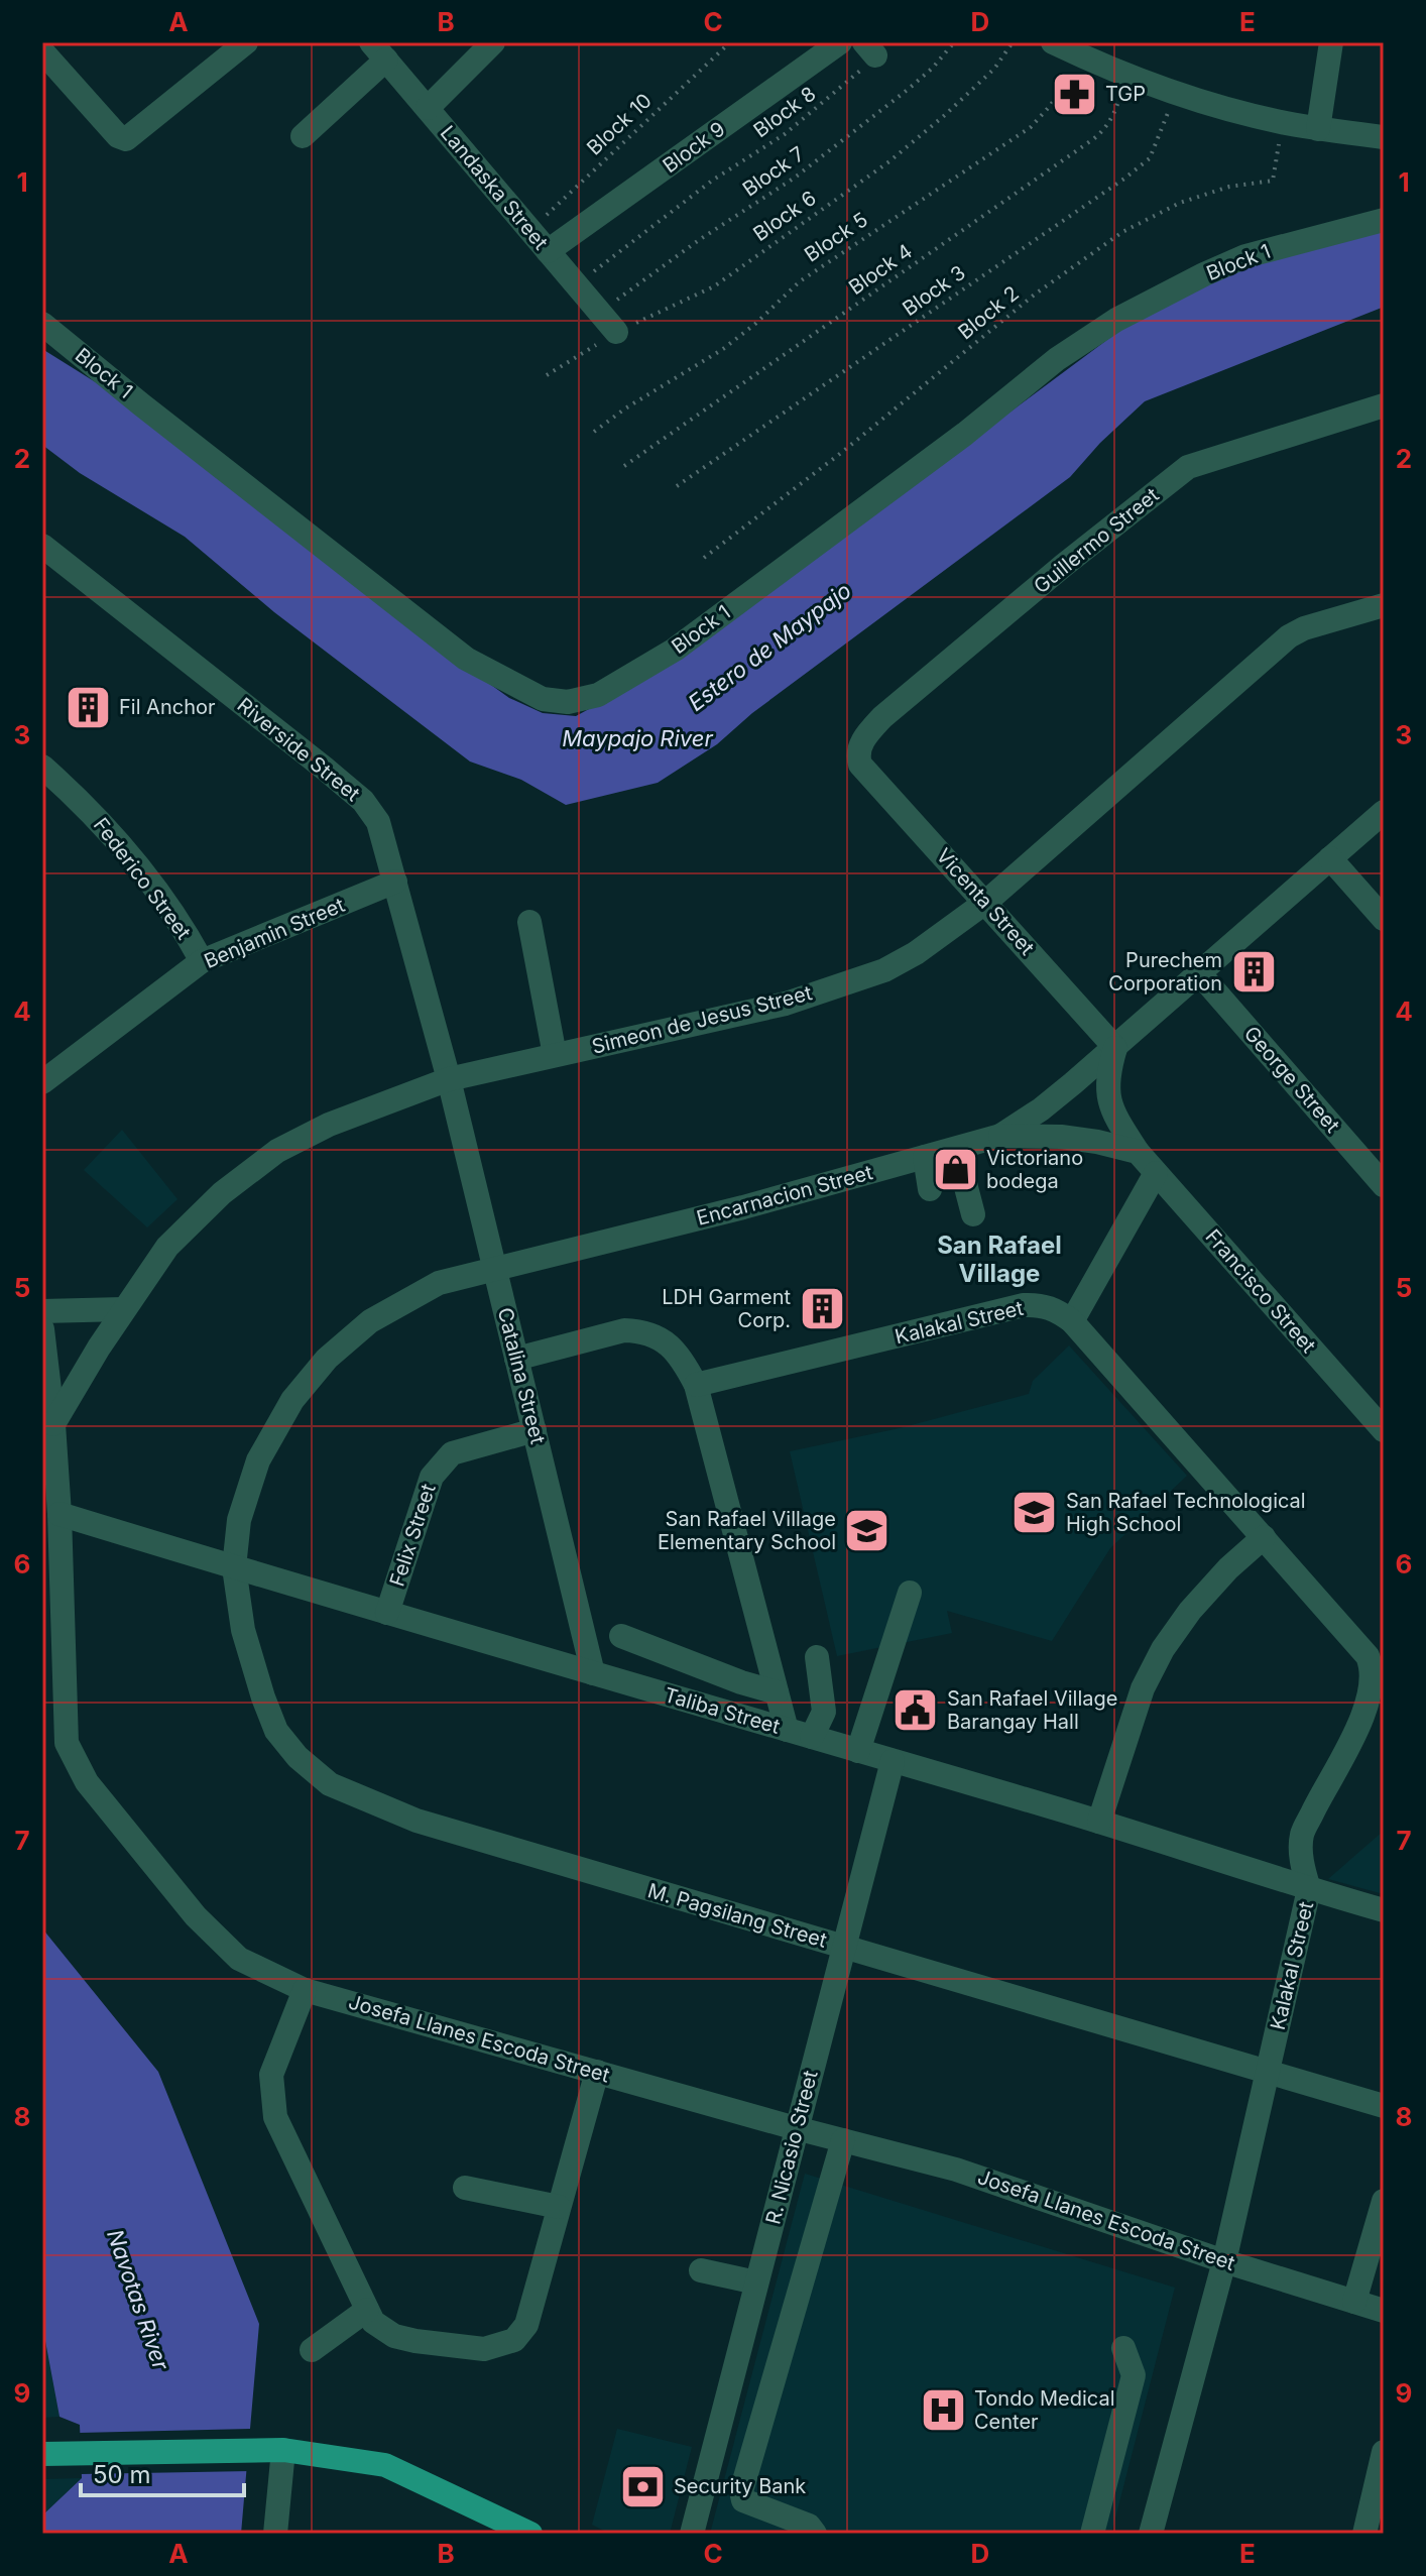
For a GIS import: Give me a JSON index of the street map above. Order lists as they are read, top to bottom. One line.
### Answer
{"streets":{"street":["Block 9","Landaska Street","Block 1","Guillermo Street","Riverside Street","Federico Street","Vicenta Street","Benjamin Street","Simeon de Jesus Street","George Street","Encarnacion Street","Francisco Street","Kalakal Street","Catalina Street","Felix Street","Taliba Street","M. Pagsilang Street","Josefa Llanes Escoda Street","R. Nicasio Street"],"path":["Block 8","Block 10","Block 7","Block 6","Block 5","Block 4","Block 3","Block 2"]},"crossings":[["Block 8","Landaska Street"],["Block 10","Landaska Street"],["Block 9","Landaska Street"],["Block 7","Landaska Street"],["Landaska Street","Block 6"],["Guillermo Street","Vicenta Street"],["Riverside Street","Benjamin Street"],["Riverside Street","Simeon de Jesus Street"],["Riverside Street","Catalina Street"],["Federico Street","Benjamin Street"],["Vicenta Street","Simeon de Jesus Street"],["Vicenta Street","Encarnacion Street"],["Vicenta Street","Francisco Street"],["Simeon de Jesus Street","Catalina Street"],["Simeon de Jesus Street","Josefa Llanes Escoda Street"],["George Street","Encarnacion Street"],["Encarnacion Street","Francisco Street"],["Encarnacion Street","Catalina Street"],["Encarnacion Street","Taliba Street"],["Encarnacion Street","M. Pagsilang Street"],["Kalakal Street","Taliba Street"],["Kalakal Street","M. Pagsilang Street"],["Kalakal Street","Josefa Llanes Escoda Street"],["Catalina Street","Felix Street"],["Catalina Street","Taliba Street"],["Felix Street","Taliba Street"],["Taliba Street","M. Pagsilang Street"],["Taliba Street","Josefa Llanes Escoda Street"],["Taliba Street","R. Nicasio Street"],["M. Pagsilang Street","R. Nicasio Street"],["Josefa Llanes Escoda Street","R. Nicasio Street"]],"districts":["San Rafael Village"],"water":["Estero de Maypajo","Maypajo River","Navotas River"],"places":{"pharmacy":["TGP"],"building":["Fil Anchor","Purechem Corporation","LDH Garment Corp."],"shop":["Victoriano bodega"],"school or university":["San Rafael Technological High School","San Rafael Village Elementary School"],"public building":["San Rafael Village Barangay Hall"],"hospital":["Tondo Medical Center"],"bank":["Security Bank"]},"scale_bar":"50 m","grid":{"columns":["A","B","C","D","E"],"rows":["1","2","3","4","5","6","7","8","9"]}}
